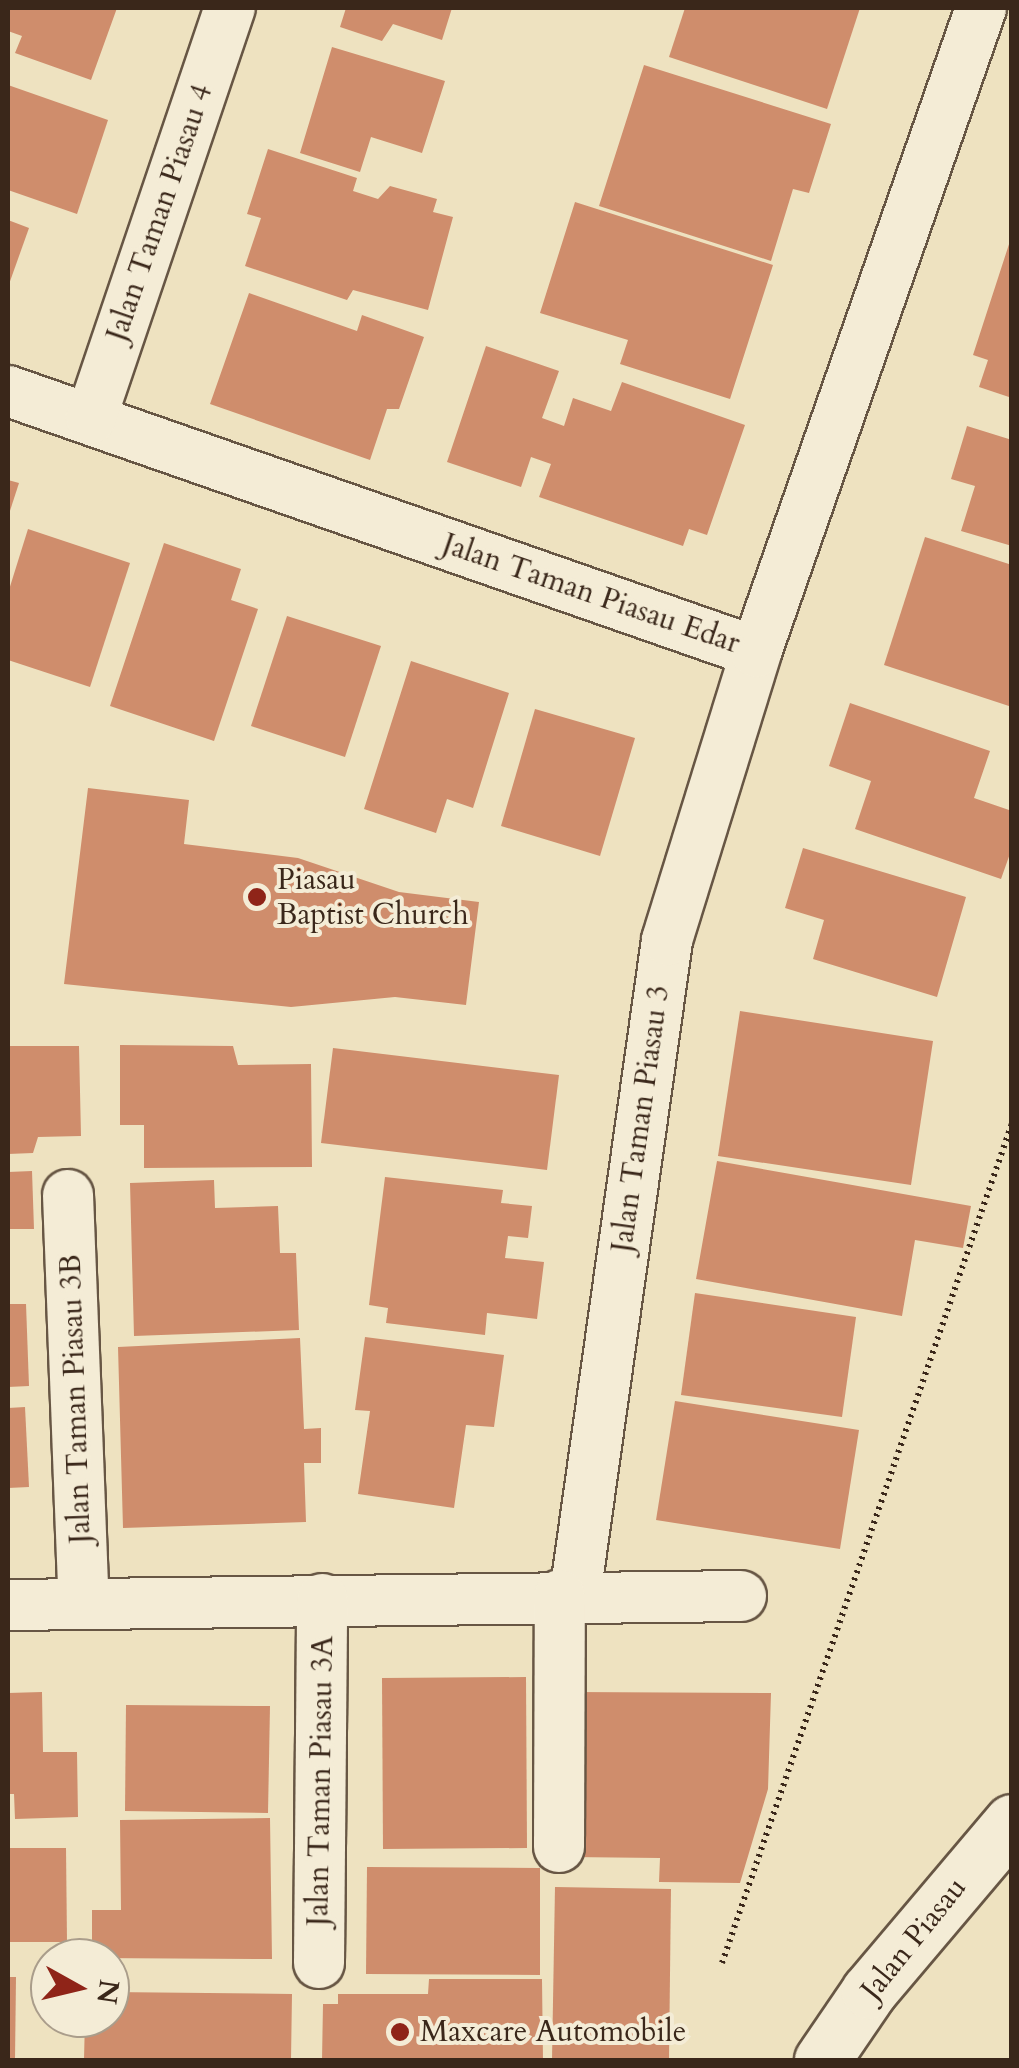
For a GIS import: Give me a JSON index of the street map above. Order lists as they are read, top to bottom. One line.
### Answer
{"streets":{"street":["Jalan Taman Piasau 4","Jalan Taman Piasau Edar","Jalan Taman Piasau 3","Jalan Taman Piasau 3B","Jalan Taman Piasau 3A","Jalan Piasau"]},"crossings":[["Jalan Taman Piasau 4","Jalan Taman Piasau Edar"],["Jalan Taman Piasau Edar","Jalan Taman Piasau 3"]],"places":["Piasau Baptist Church","Maxcare Automobile"],"north":"right"}
